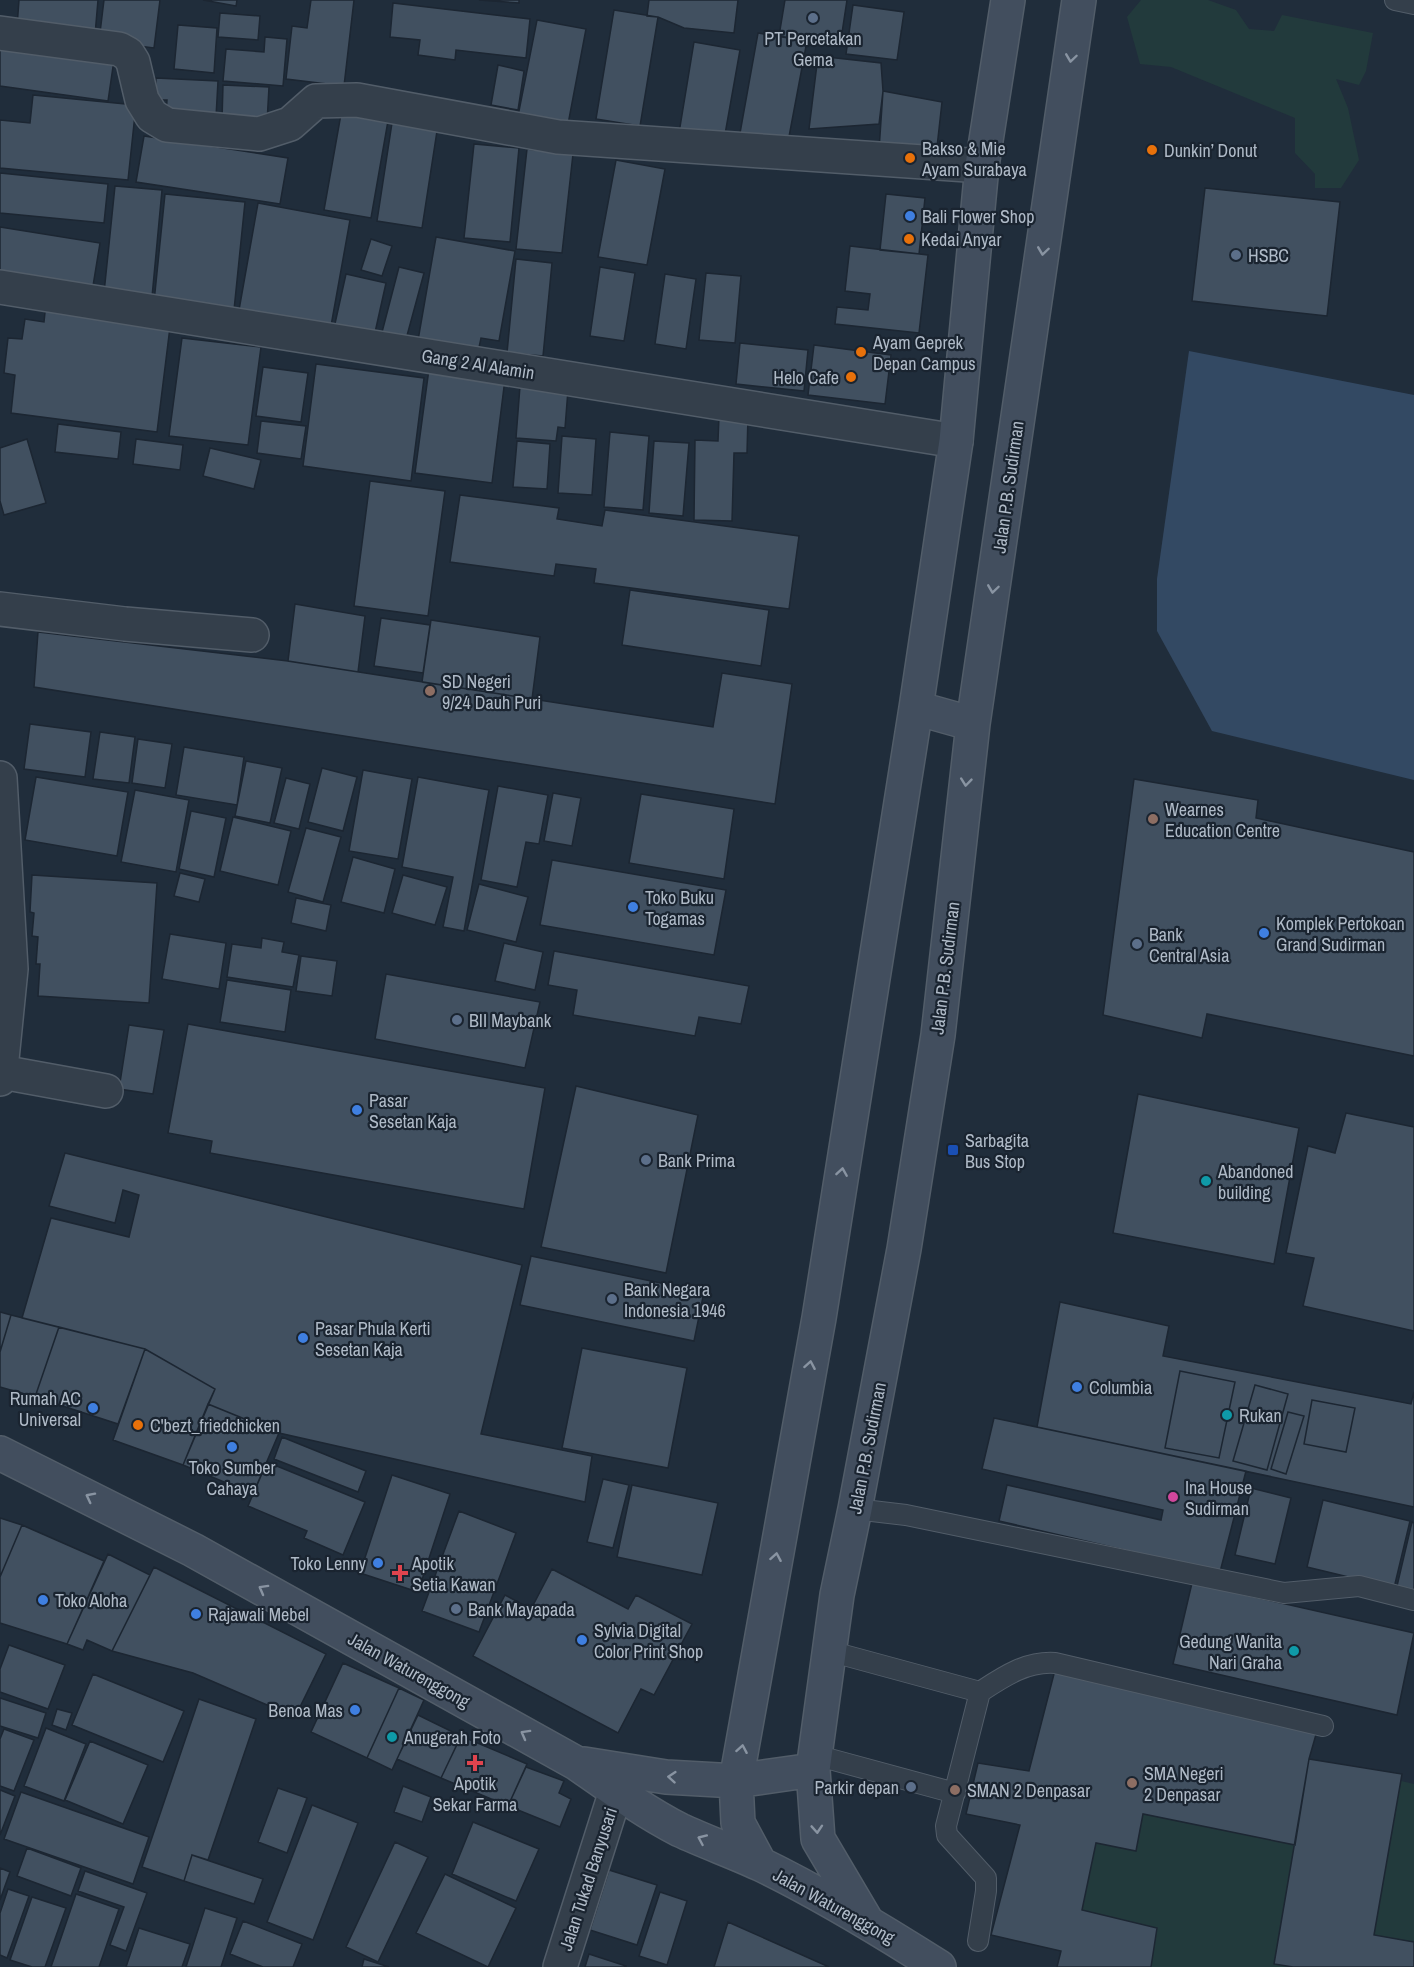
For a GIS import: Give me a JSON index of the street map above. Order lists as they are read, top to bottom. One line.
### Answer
{"streets":{"street":["Gang 2 Al Alamin","Jalan P.B. Sudirman","Jalan Waturenggong","Jalan Tukad Banyusari"]},"crossings":[["Jalan P.B. Sudirman","Jalan Waturenggong"],["Jalan Waturenggong","Jalan Tukad Banyusari"]],"one_way":["Jalan Waturenggong"],"places":{"other":["PT Percetakan Gema","Dunkin’ Donut","Bakso & Mie Ayam Surabaya","Bali Flower Shop","Kedai Anyar","HSBC","Ayam Geprek Depan Campus","Helo Cafe","SD Negeri 9/24 Dauh Puri","Wearnes Education Centre","Toko Buku Togamas","Komplek Pertokoan Grand Sudirman","Bank Central Asia","BII Maybank","Pasar Sesetan Kaja","Bank Prima","Abandoned building","Bank Negara Indonesia 1946","Pasar Phula Kerti Sesetan Kaja","Columbia","Rumah AC Universal","Rukan","C'bezt_friedchicken","Toko Sumber Cahaya","Ina House Sudirman","Toko Lenny","Toko Aloha","Bank Mayapada","Rajawali Mebel","Sylvia Digital Color Print Shop","Gedung Wanita Nari Graha","Benoa Mas","Anugerah Foto","SMA Negeri 2 Denpasar","Parkir depan","SMAN 2 Denpasar"],"transit":["Sarbagita Bus Stop"],"health":["Apotik Setia Kawan","Apotik Sekar Farma"]}}
